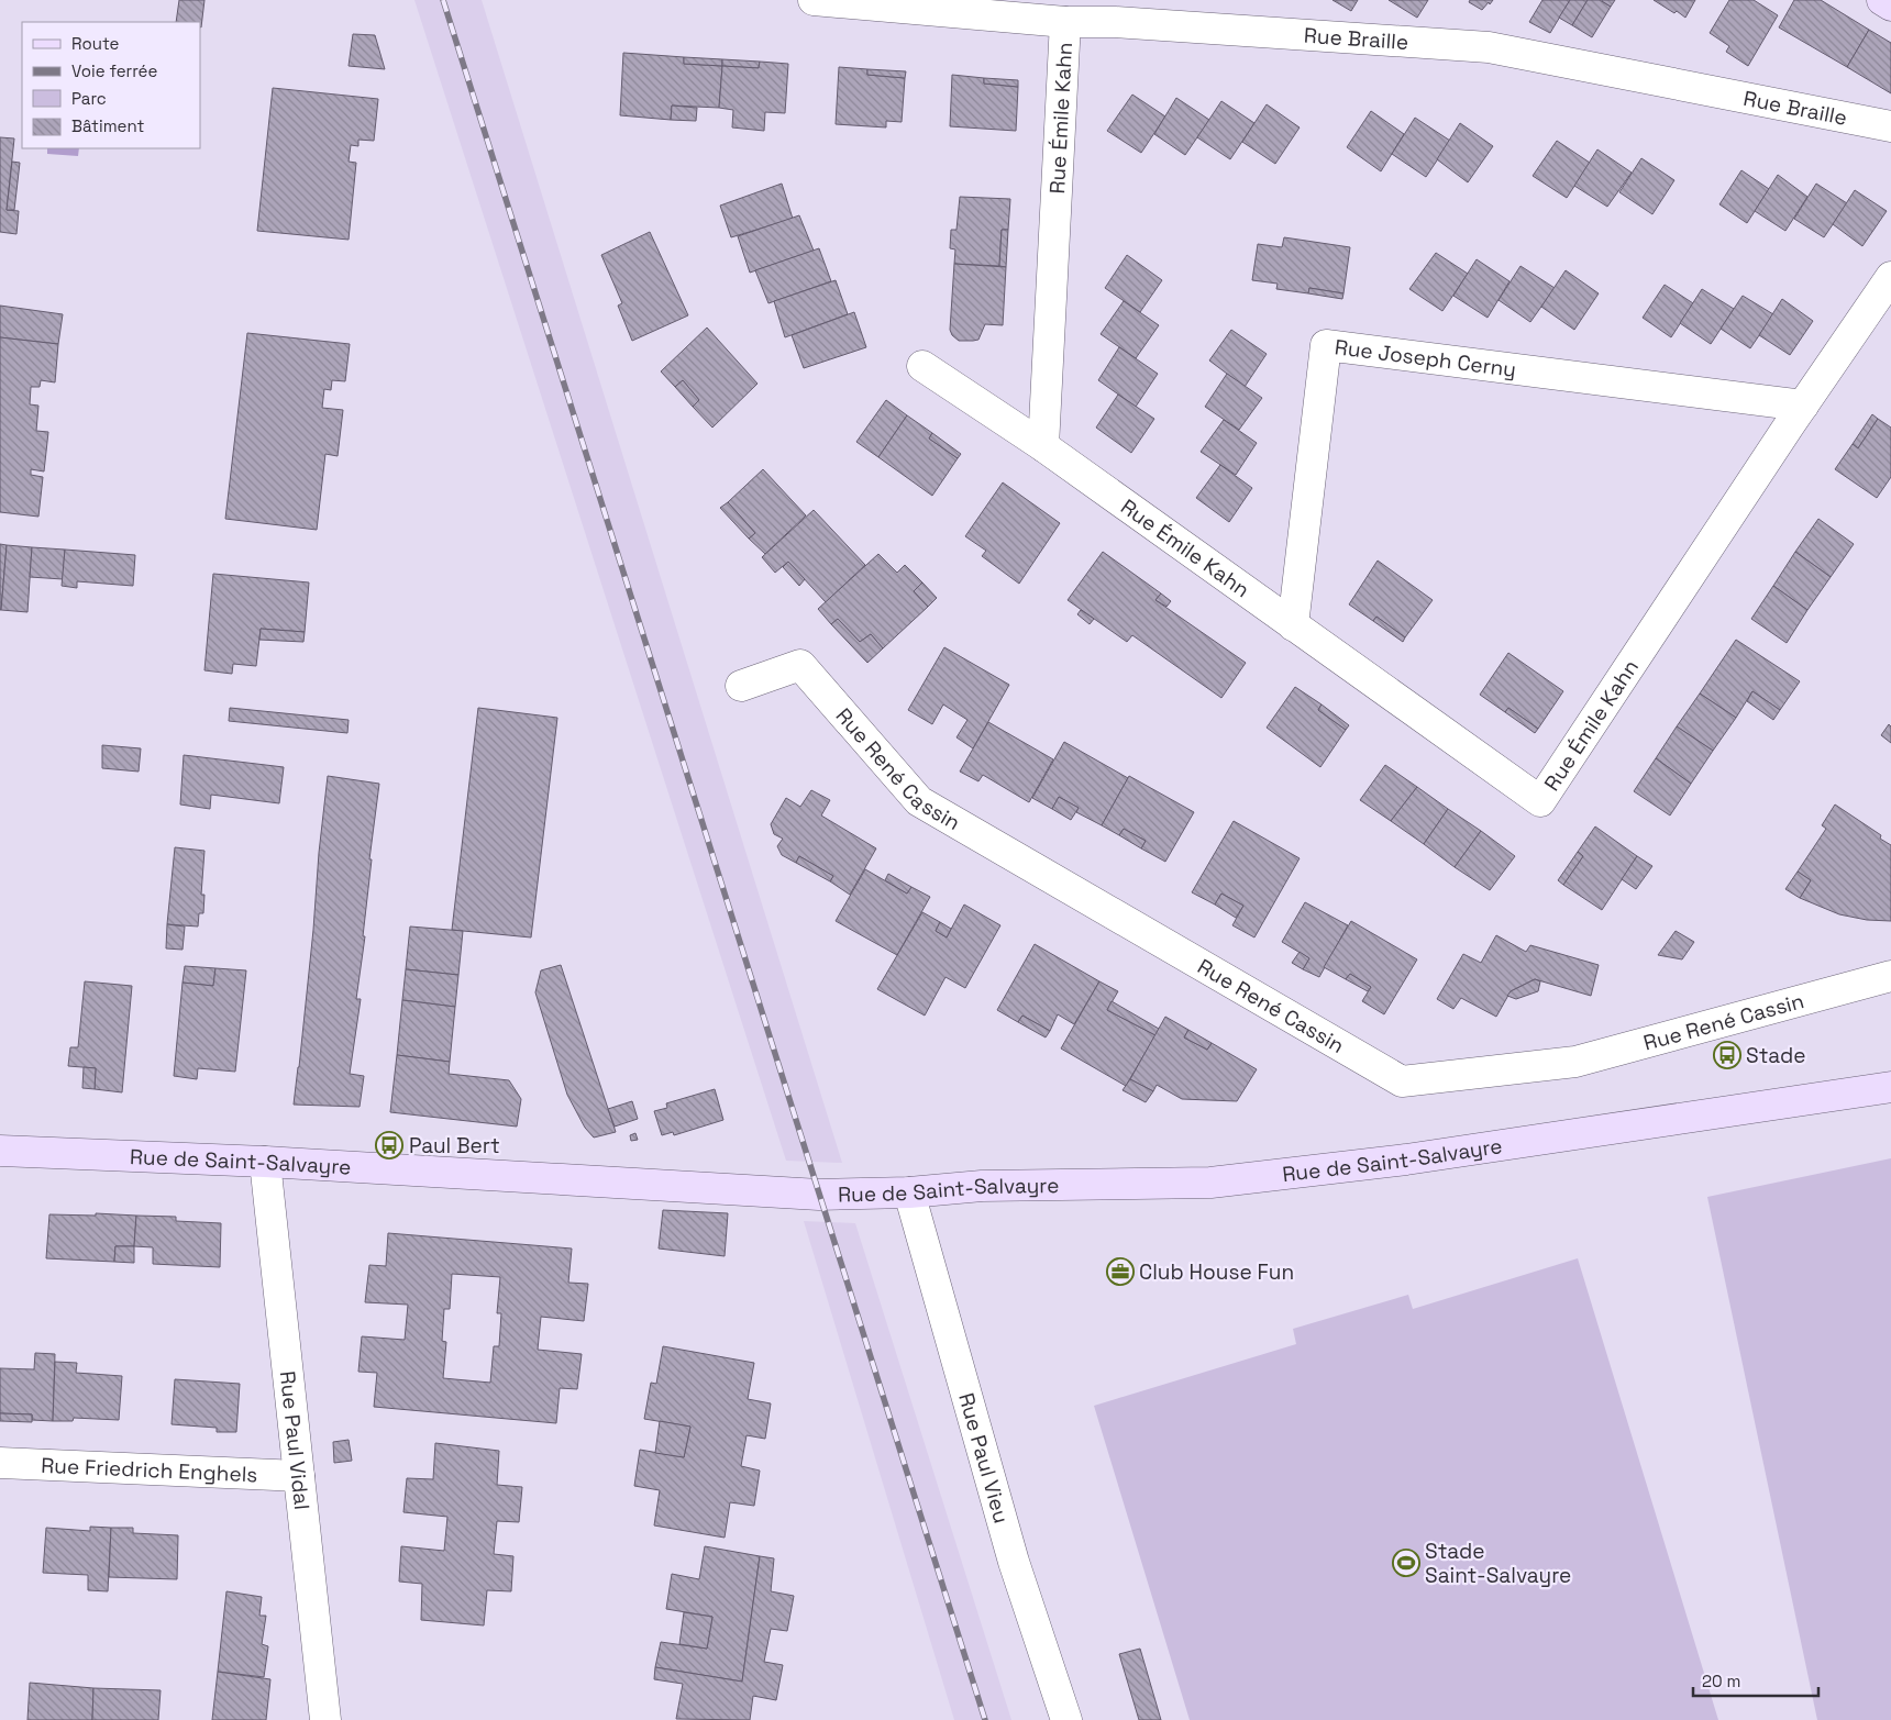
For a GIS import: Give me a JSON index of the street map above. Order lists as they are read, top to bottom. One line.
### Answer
{"streets":{"street":["Rue Braille","Rue Émile Kahn","Rue Joseph Cerny","Rue René Cassin","Rue de Saint-Salvayre","Rue Paul Vidal","Rue Paul Vieu","Rue Friedrich Enghels"]},"crossings":[["Rue Braille","Rue Émile Kahn"],["Rue Émile Kahn","Rue Joseph Cerny"],["Rue de Saint-Salvayre","Rue Paul Vidal"],["Rue de Saint-Salvayre","Rue Paul Vieu"],["Rue Paul Vidal","Rue Friedrich Enghels"]],"places":{"bus stop":["Stade","Paul Bert"],"office":["Club House Fun"],"sports":["Stade Saint-Salvayre"]},"legend":["Route","Voie ferrée","Parc","Bâtiment"],"scale_bar":"20 m"}
